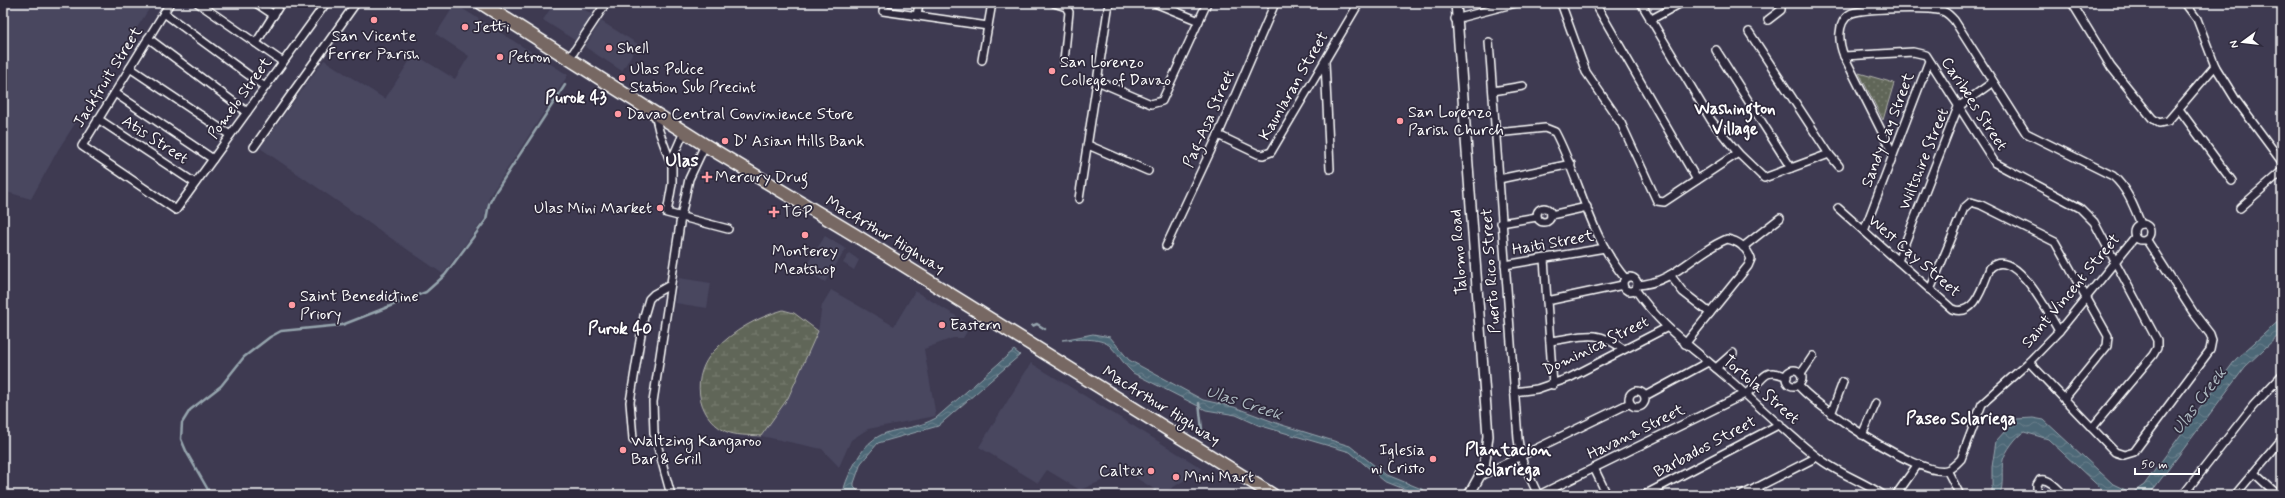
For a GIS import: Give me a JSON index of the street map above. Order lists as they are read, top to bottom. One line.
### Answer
{"streets":{"highway":["MacArthur Highway"],"street":["Jackfruit Street","Kaunlaran Street","Pomelo Street","Caribees Street","Pag-Asa Street","Sandy Cay Street","Atis Street","Wiltshire Street","Haiti Street","Talomo Road","West Cay Street","Puerto Rico Street","Saint Vincent Street","Dominica Street","Tortola Street","Havana Street","Barbados Street"]},"crossings":[["Jackfruit Street","Pomelo Street"],["Jackfruit Street","Atis Street"],["Kaunlaran Street","Pag-Asa Street"],["Pomelo Street","Atis Street"],["Caribees Street","Sandy Cay Street"],["Caribees Street","Wiltshire Street"],["Caribees Street","Saint Vincent Street"],["Sandy Cay Street","West Cay Street"],["Wiltshire Street","West Cay Street"],["Haiti Street","Puerto Rico Street"],["West Cay Street","Saint Vincent Street"],["Puerto Rico Street","Dominica Street"],["Puerto Rico Street","Havana Street"],["Dominica Street","Tortola Street"],["Tortola Street","Havana Street"],["Tortola Street","Barbados Street"]],"districts":["Purok 43","Washington Village","Ulas","Purok 40","Paseo Solariega","Plantacion Solariega"],"water":["Ulas Creek"],"places":{"other":["San Vicente Ferrer Parish","Jetti","Shell","Petron","San Lorenzo College of Davao","Ulas Police Station Sub Precint","Davao Central Convinience Store","San Lorenzo Parish Church","D' Asian Hills Bank","Ulas Mini Market","Monterey Meatshop","Saint Benedictine Priory","Eastern","Waltzing Kangaroo Bar & Grill","Iglesia ni Cristo","Caltex","Mini Mart"],"health":["Mercury Drug","TGP"]},"scale_bar":"50 m","north":"left"}
